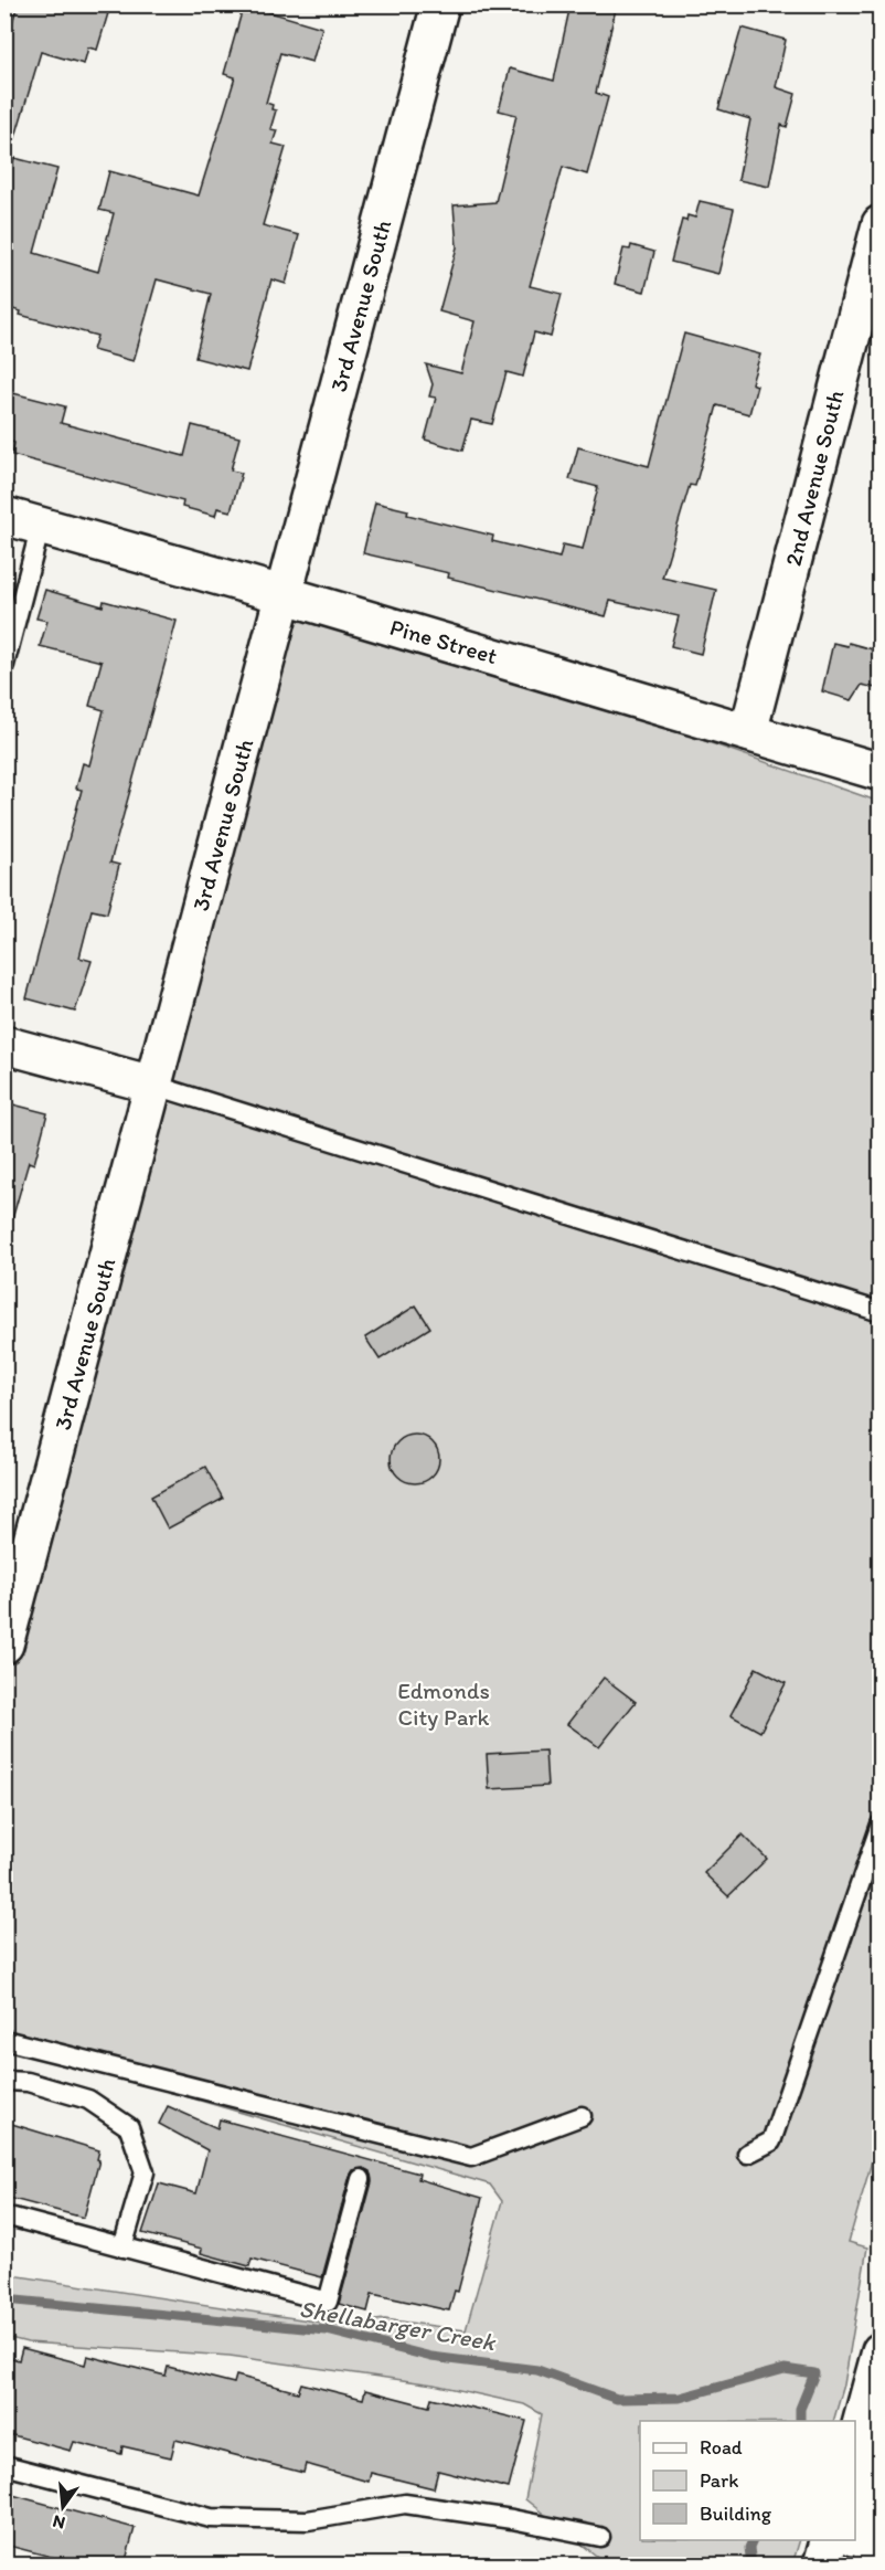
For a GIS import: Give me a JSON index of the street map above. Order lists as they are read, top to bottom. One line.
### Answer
{"streets":{"street":["3rd Avenue South","2nd Avenue South","Pine Street"]},"crossings":[["3rd Avenue South","Pine Street"],["2nd Avenue South","Pine Street"]],"water":["Shellabarger Creek"],"parks":["Edmonds City Park"],"legend":["Road","Park","Building"],"north":"bottom"}
